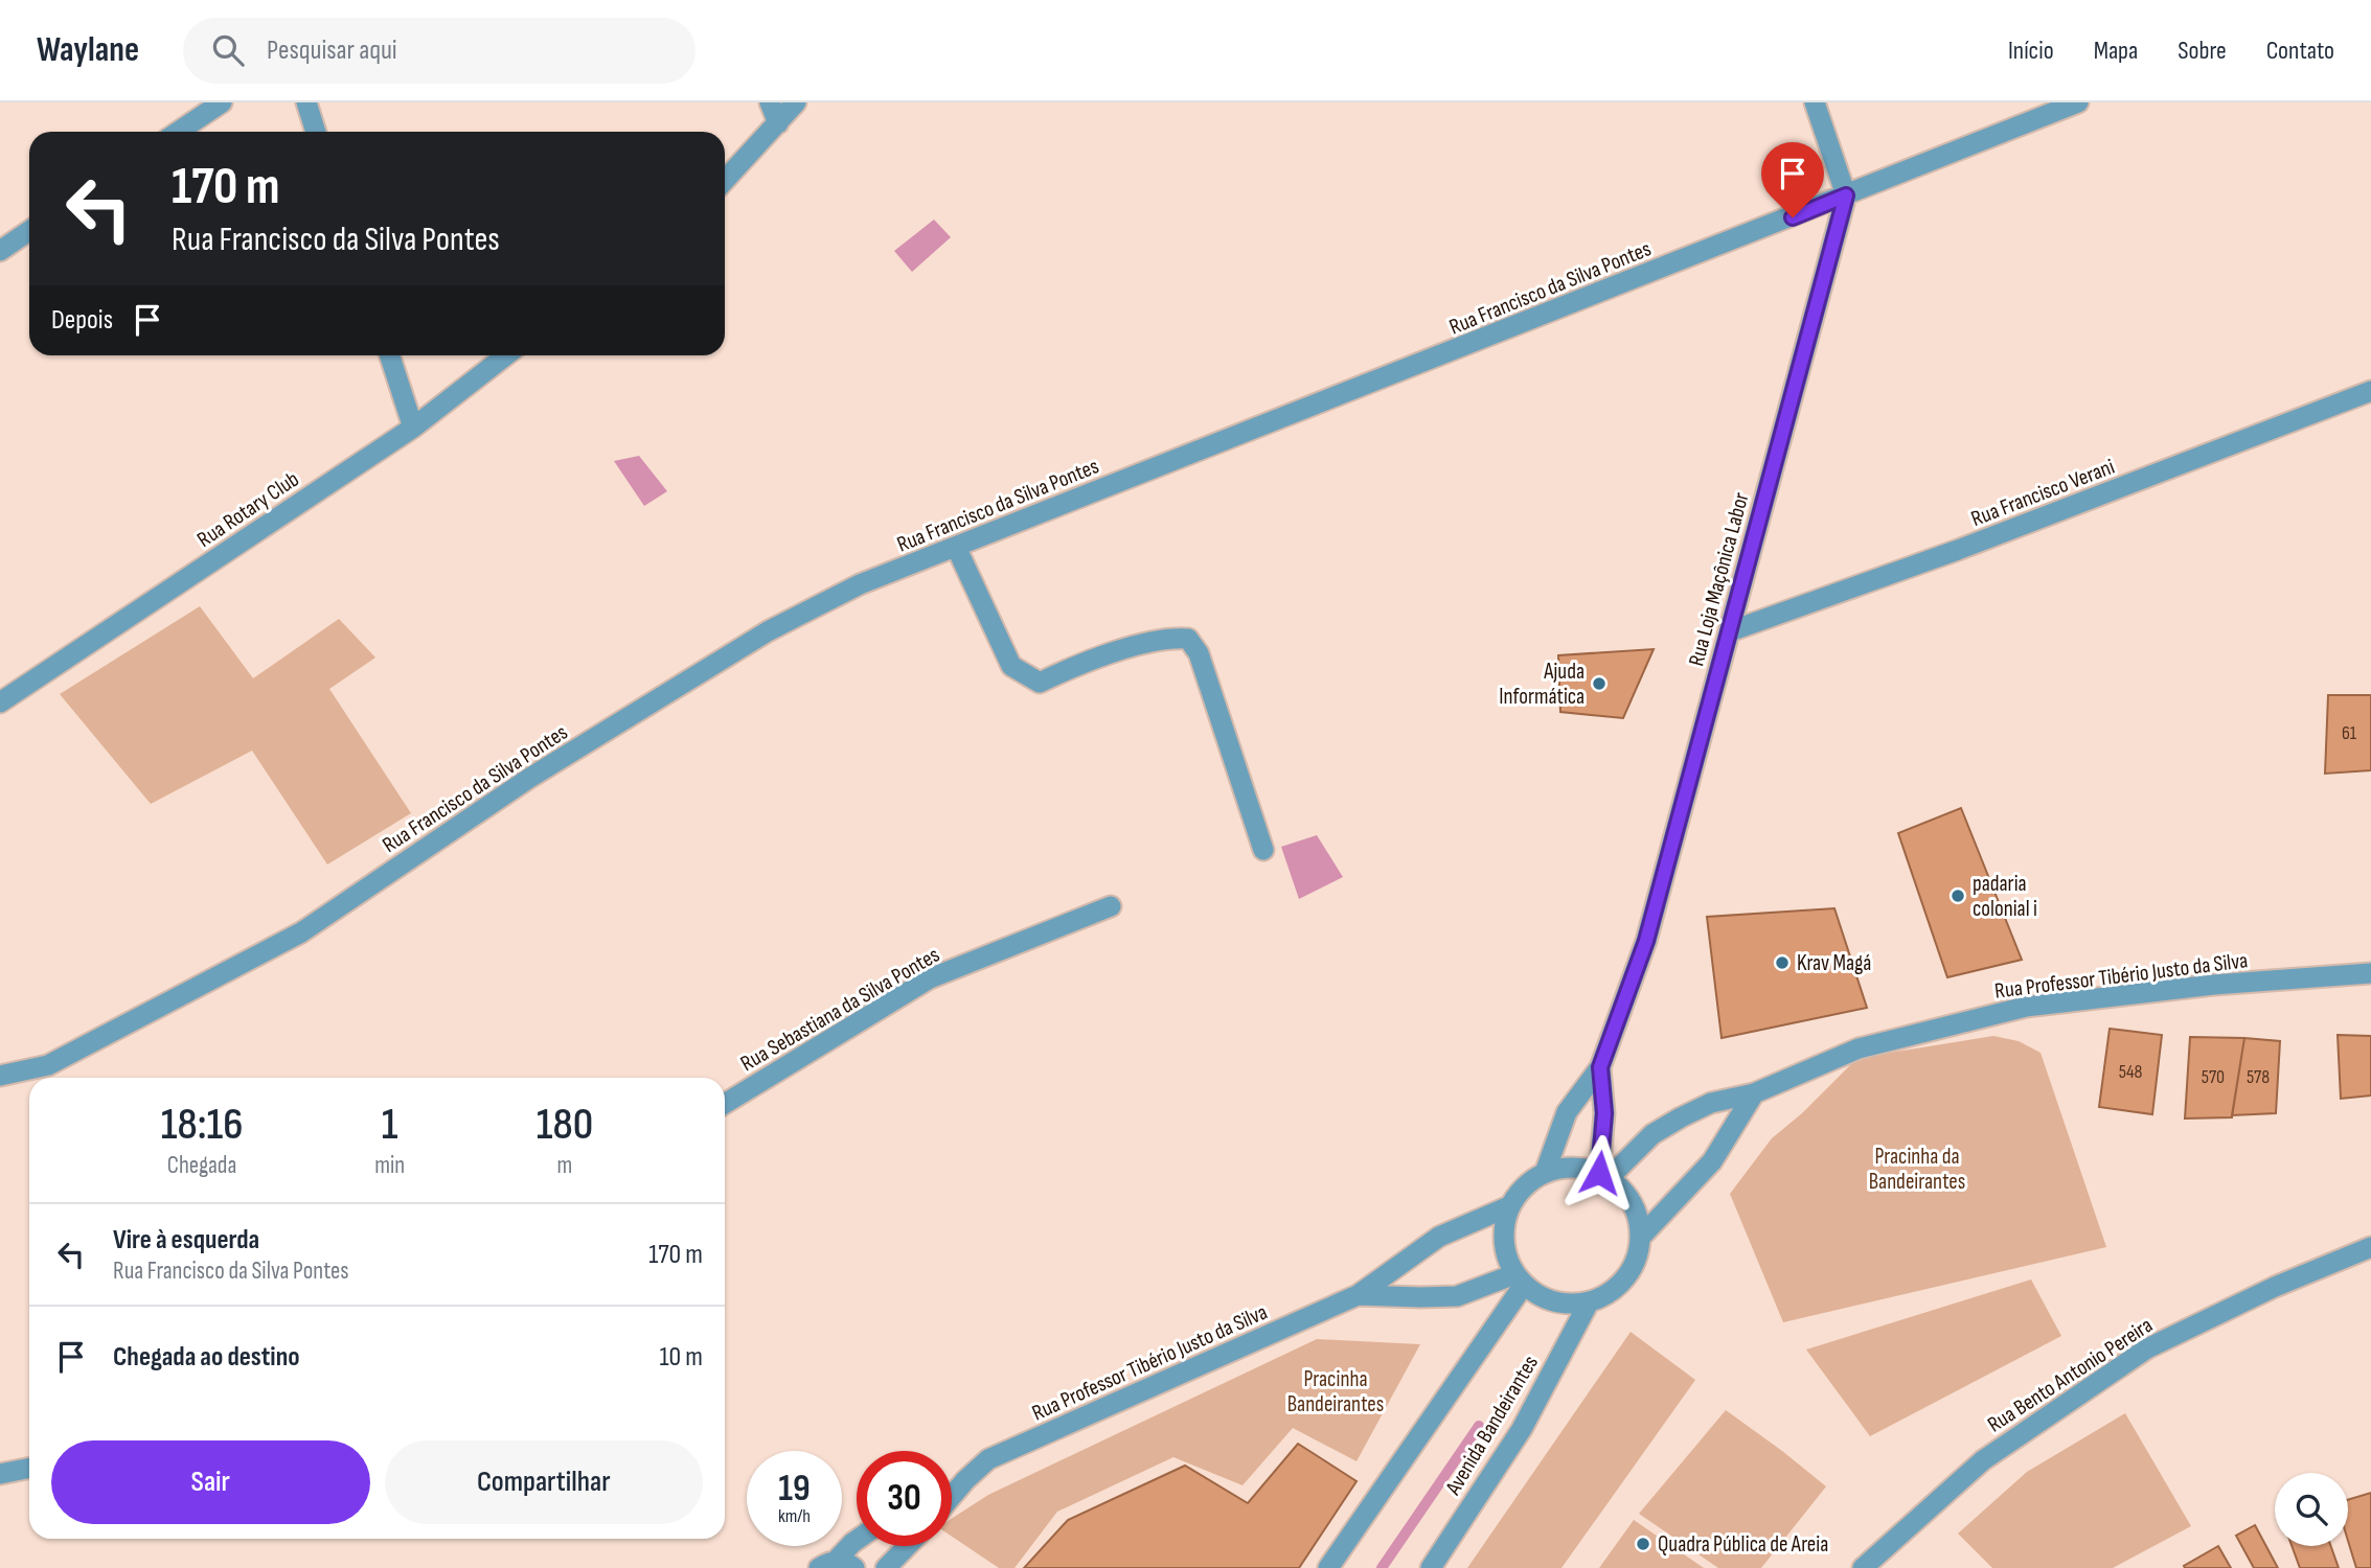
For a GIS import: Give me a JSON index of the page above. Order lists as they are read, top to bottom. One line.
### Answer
{"streets":{"street":["Rua Francisco da Silva Pontes","Rua Francisco Verani","Rua Rotary Club","Rua Loja Maçônica Labor","Rua Professor Tibério Justo da Silva","Rua Sebastiana da Silva Pontes","Rua Bento Antonio Pereira","Avenida Bandeirantes"]},"crossings":[["Rua Francisco da Silva Pontes","Rua Loja Maçônica Labor"],["Rua Francisco Verani","Rua Loja Maçônica Labor"],["Rua Loja Maçônica Labor","Rua Professor Tibério Justo da Silva"],["Rua Loja Maçônica Labor","Avenida Bandeirantes"],["Rua Professor Tibério Justo da Silva","Avenida Bandeirantes"]],"parks":["Pracinha da Bandeirantes","Pracinha Bandeirantes"],"places":["Ajuda Informática","padaria colonial i","Krav Magá","Quadra Pública de Areia"],"house_numbers":["61","548","570","578"],"page":{"header":"Waylane","search":"Pesquisar aqui","nav":["Início","Mapa","Sobre","Contato"],"turn":["170 m","Rua Francisco da Silva Pontes"],"then":"Depois","eta":["18:16","Chegada","1","min","180","m"],"list":[{"name":"Vire à esquerda","note":"Rua Francisco da Silva Pontes","value":"170 m"},{"name":"Chegada ao destino","value":"10 m"}],"buttons":["Sair","Compartilhar"],"speed":"19 km/h","limit":"30"}}
